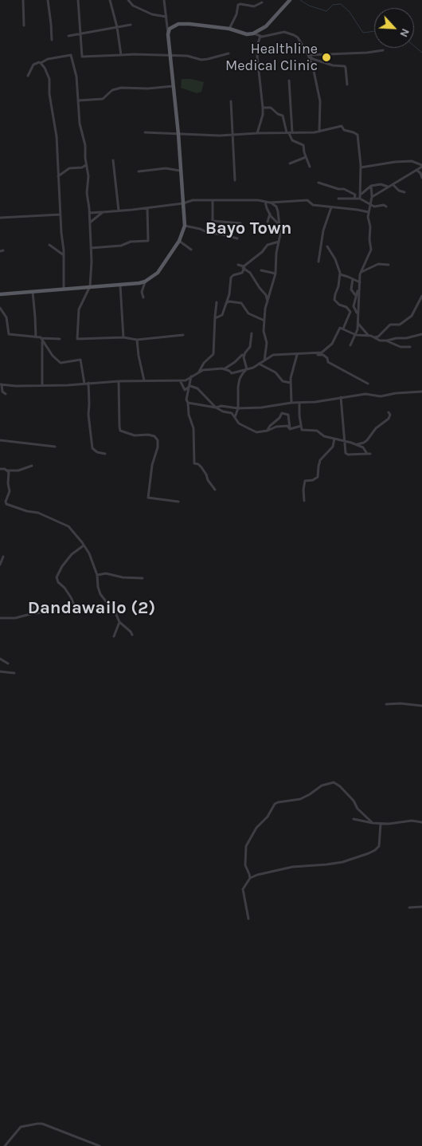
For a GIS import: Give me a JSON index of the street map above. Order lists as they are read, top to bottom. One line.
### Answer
{"districts":["Bayo Town","Dandawailo (2)"],"places":["Healthline Medical Clinic"],"north":"bottom right"}
